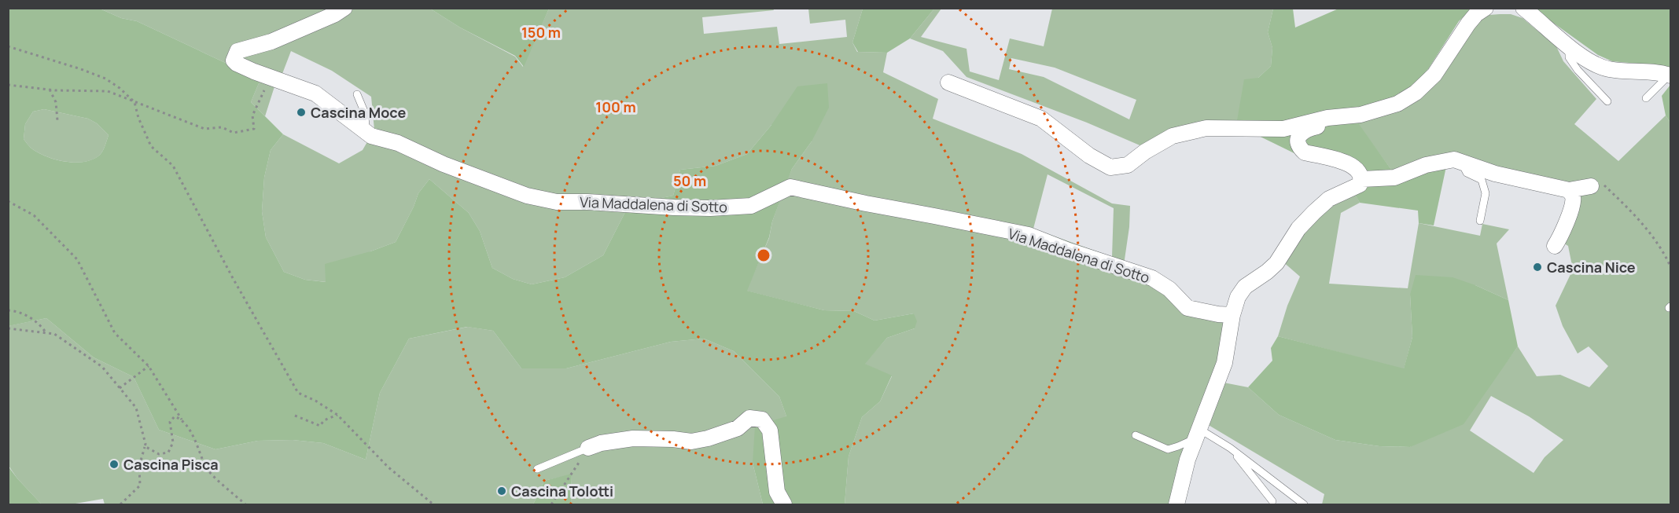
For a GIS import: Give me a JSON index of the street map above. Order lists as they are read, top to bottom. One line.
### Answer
{"streets":{"street":["Via Maddalena di Sotto"]},"places":["Cascina Moce","Cascina Nice","Cascina Pisca","Cascina Tolotti"],"rings":["150 m","100 m","50 m"]}
